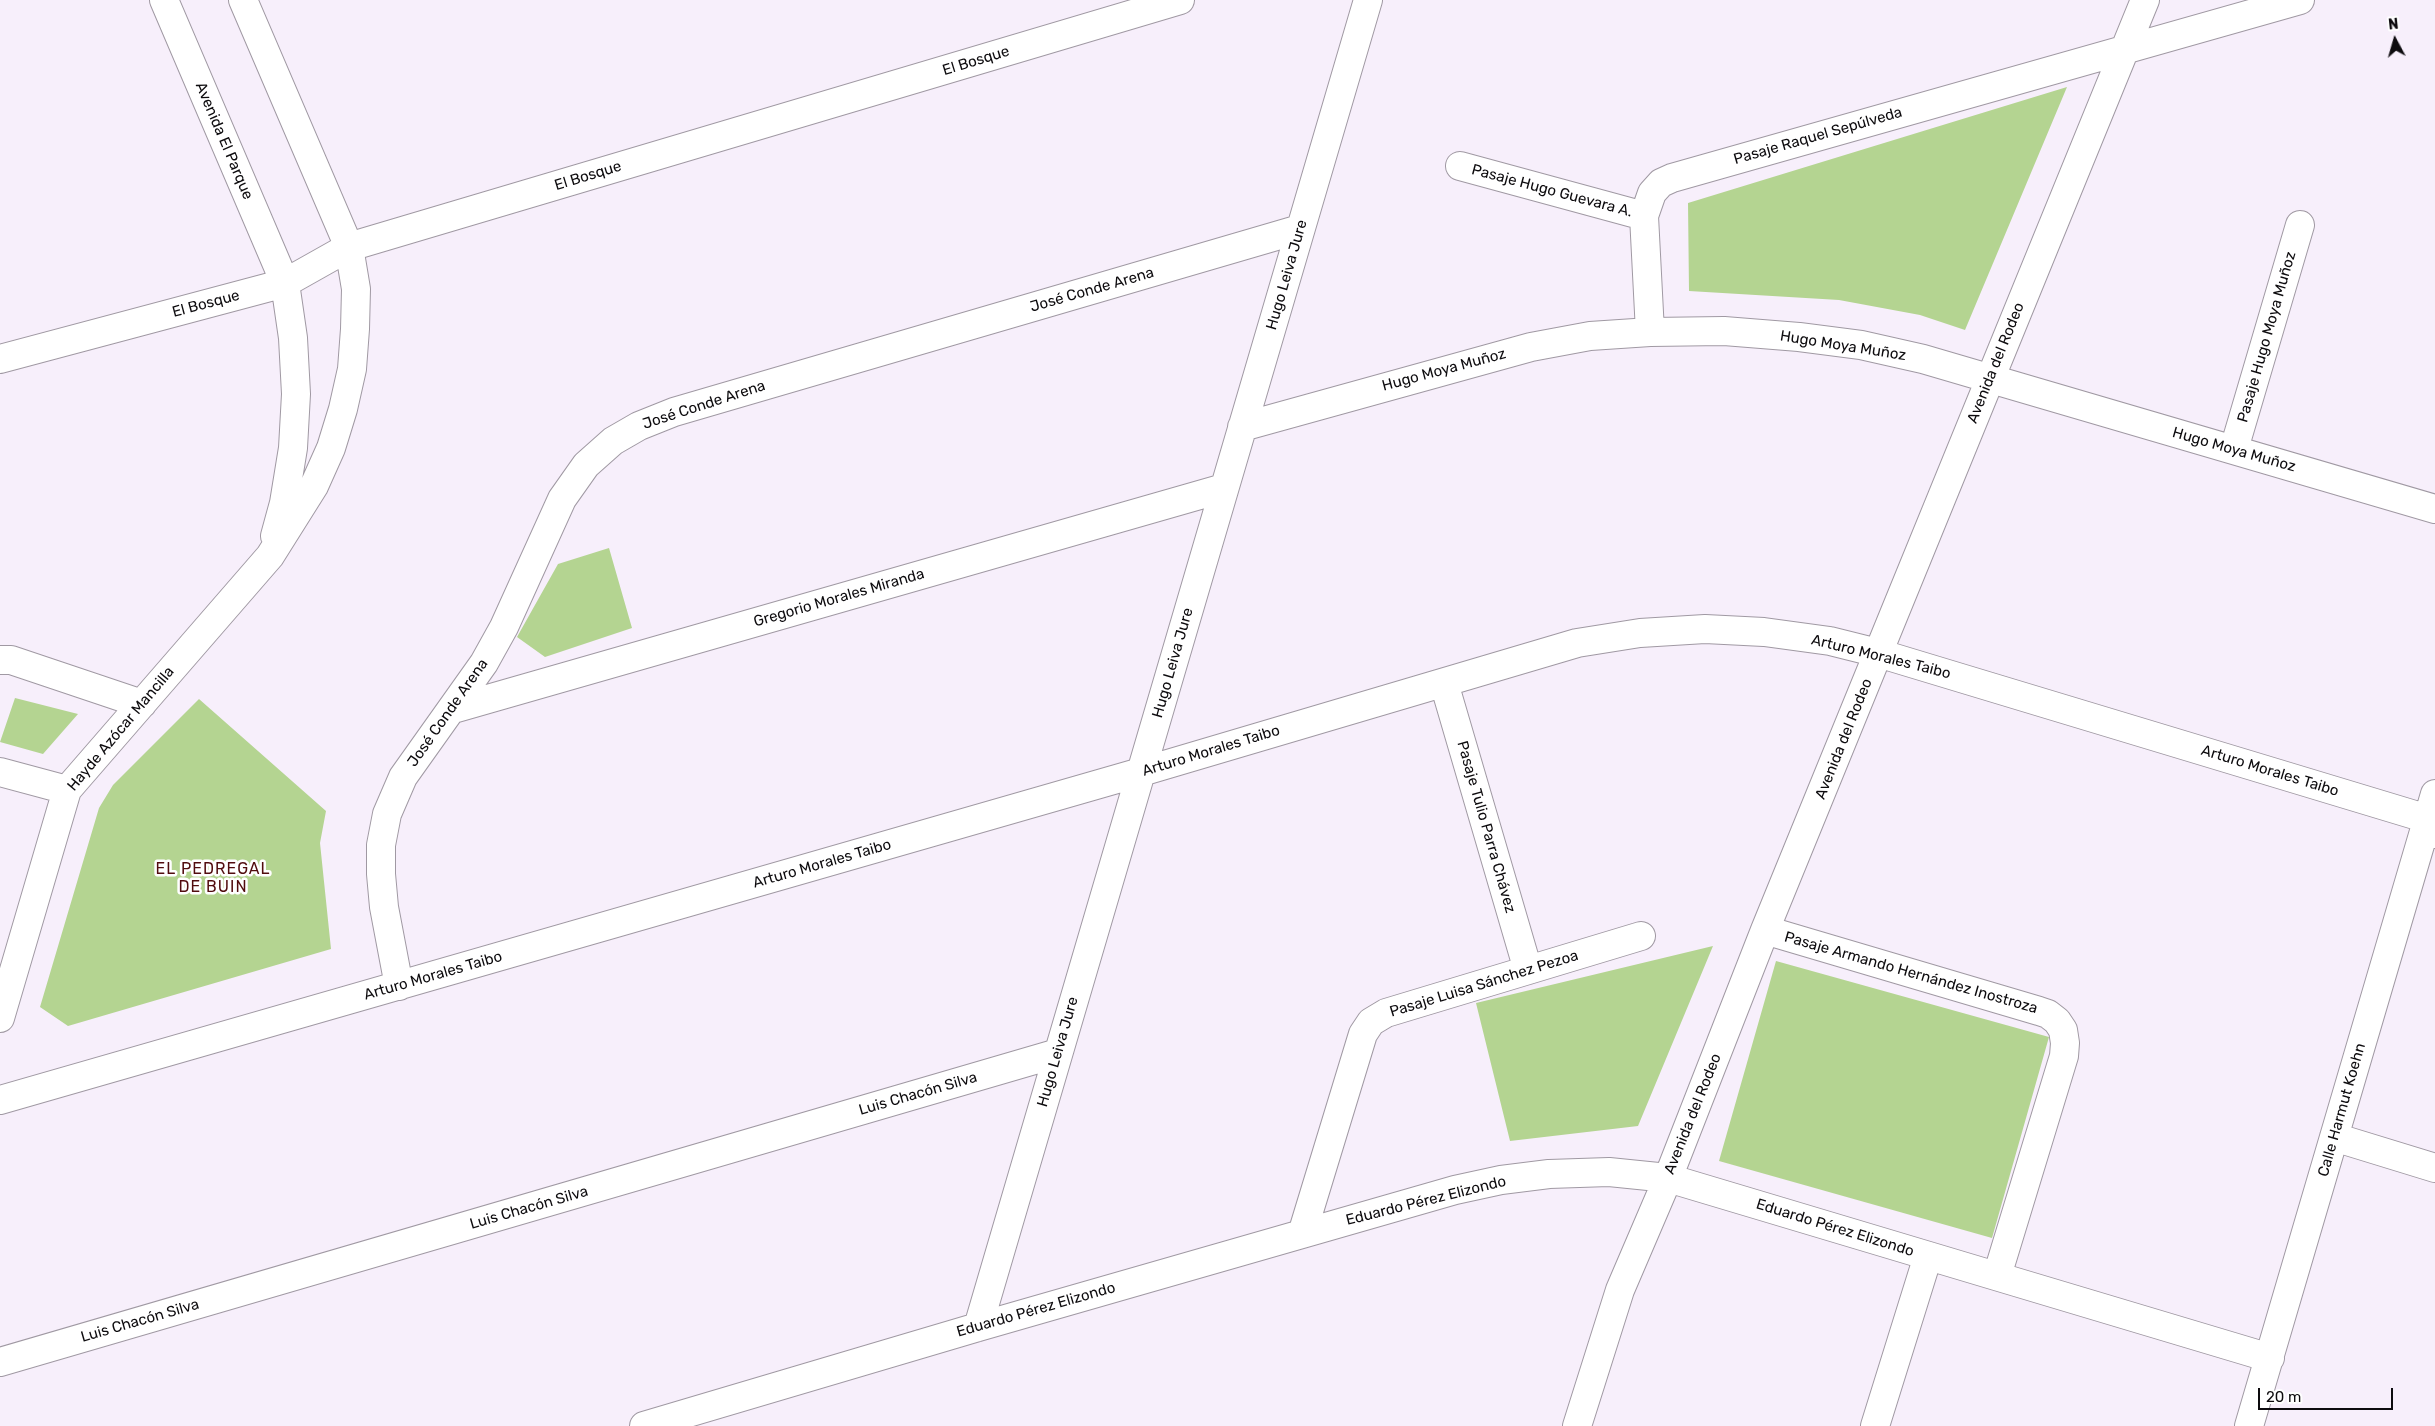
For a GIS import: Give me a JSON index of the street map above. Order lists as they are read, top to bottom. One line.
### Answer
{"streets":{"street":["El Bosque","Pasaje Raquel Sepúlveda","Avenida El Parque","Pasaje Hugo Guevara A.","Hugo Leiva Jure","José Conde Arena","Pasaje Hugo Moya Muñoz","Hugo Moya Muñoz","Avenida del Rodeo","Gregorio Morales Miranda","Arturo Morales Taibo","Hayde Azócar Mancilla","Pasaje Tulio Parra Chávez","Pasaje Armando Hernández Inostroza","Pasaje Luisa Sánchez Pezoa","Luis Chacón Silva","Calle Harmut Koehn","Eduardo Pérez Elizondo"]},"crossings":[["El Bosque","Avenida El Parque"],["El Bosque","Hayde Azócar Mancilla"],["Pasaje Raquel Sepúlveda","Pasaje Hugo Guevara A."],["Pasaje Raquel Sepúlveda","Hugo Moya Muñoz"],["Pasaje Raquel Sepúlveda","Avenida del Rodeo"],["Avenida El Parque","Hayde Azócar Mancilla"],["Hugo Leiva Jure","José Conde Arena"],["Hugo Leiva Jure","Hugo Moya Muñoz"],["Hugo Leiva Jure","Gregorio Morales Miranda"],["Hugo Leiva Jure","Arturo Morales Taibo"],["Hugo Leiva Jure","Luis Chacón Silva"],["Hugo Leiva Jure","Eduardo Pérez Elizondo"],["José Conde Arena","Gregorio Morales Miranda"],["José Conde Arena","Arturo Morales Taibo"],["Pasaje Hugo Moya Muñoz","Hugo Moya Muñoz"],["Hugo Moya Muñoz","Avenida del Rodeo"],["Avenida del Rodeo","Arturo Morales Taibo"],["Avenida del Rodeo","Pasaje Armando Hernández Inostroza"],["Avenida del Rodeo","Eduardo Pérez Elizondo"],["Arturo Morales Taibo","Pasaje Tulio Parra Chávez"],["Arturo Morales Taibo","Calle Harmut Koehn"],["Pasaje Tulio Parra Chávez","Pasaje Luisa Sánchez Pezoa"],["Pasaje Armando Hernández Inostroza","Eduardo Pérez Elizondo"],["Pasaje Luisa Sánchez Pezoa","Eduardo Pérez Elizondo"],["Calle Harmut Koehn","Eduardo Pérez Elizondo"]],"districts":["EL PEDREGAL DE BUIN"],"scale_bar":"20 m","north":"top"}
